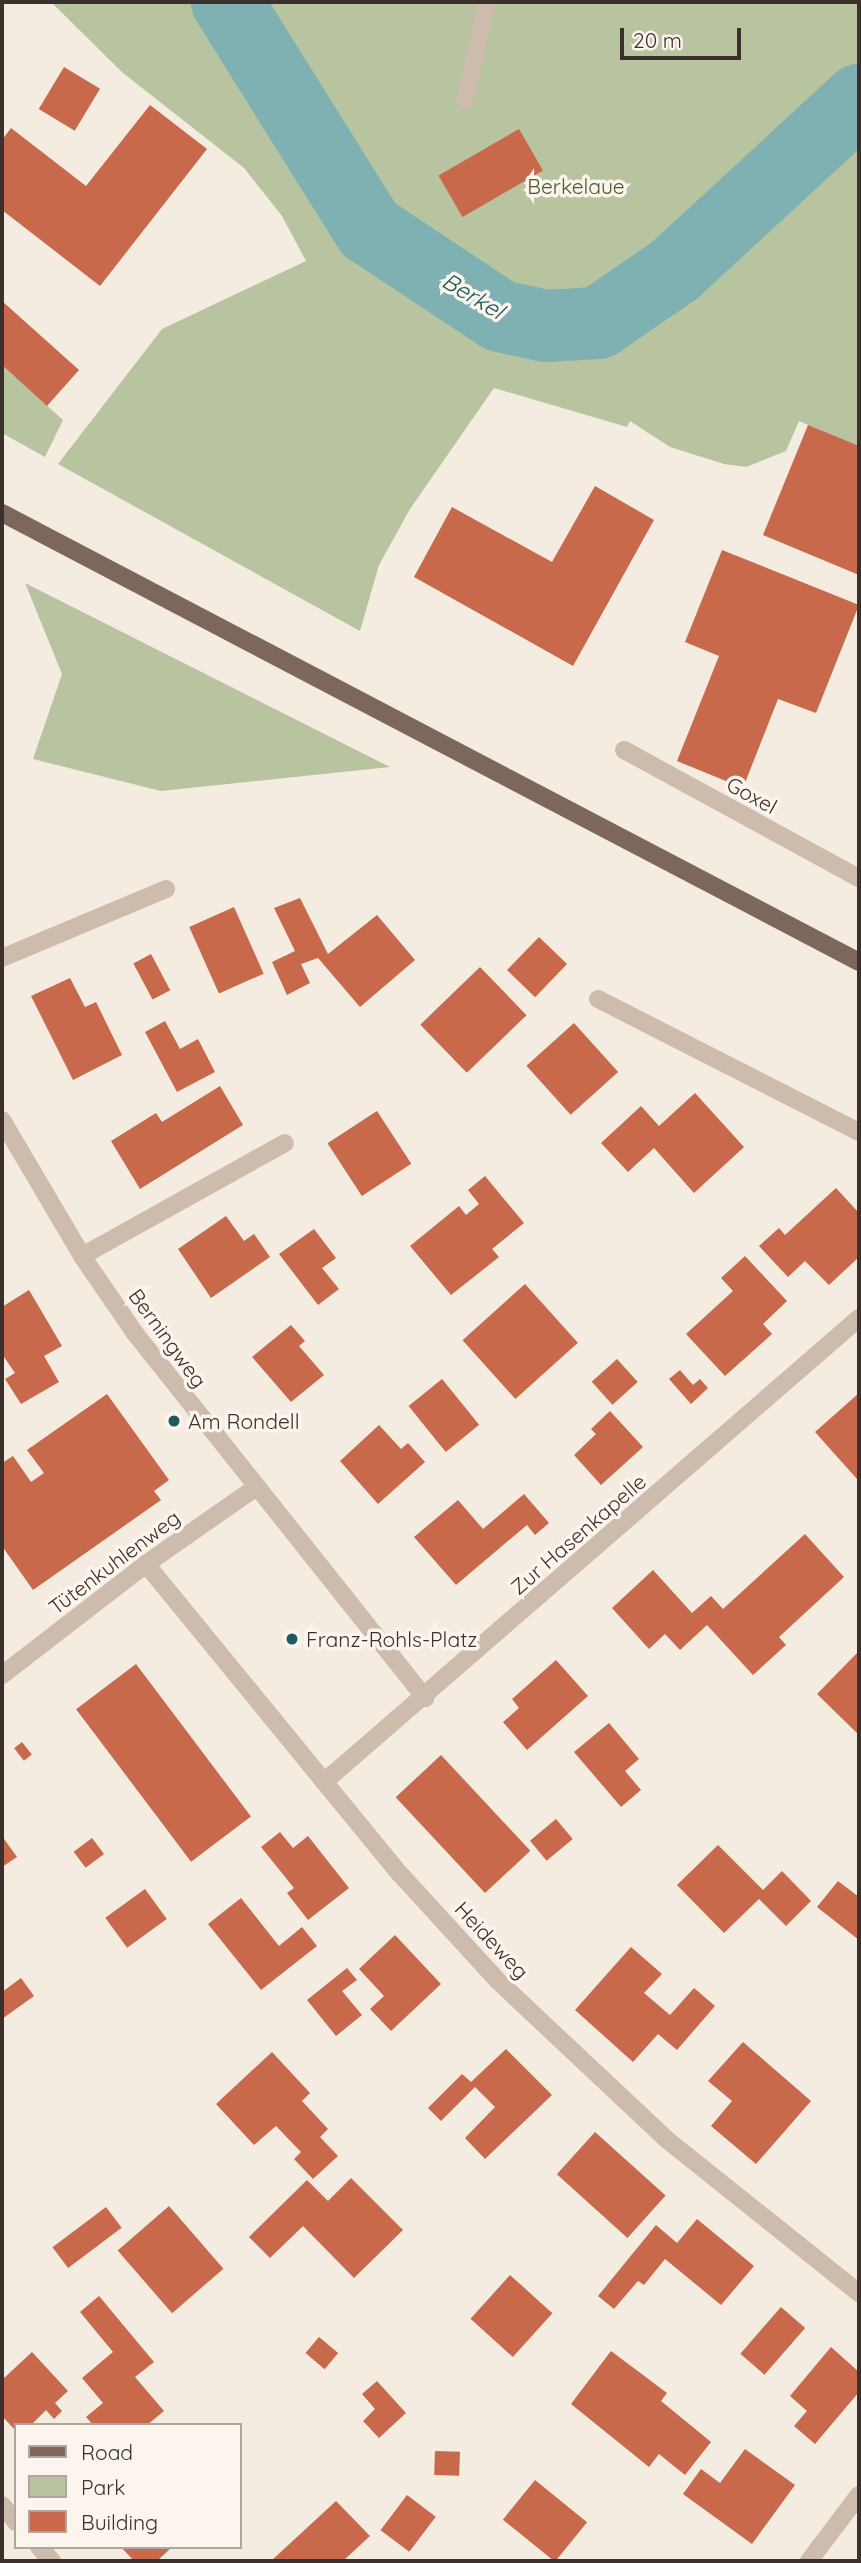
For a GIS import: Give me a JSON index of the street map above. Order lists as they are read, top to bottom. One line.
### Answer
{"streets":{"street":["Goxel","Berningweg","Zur Hasenkapelle","Tütenkuhlenweg","Heideweg"]},"crossings":[["Berningweg","Zur Hasenkapelle"],["Berningweg","Tütenkuhlenweg"],["Zur Hasenkapelle","Heideweg"],["Tütenkuhlenweg","Heideweg"]],"water":["Berkel"],"parks":["Berkelaue"],"places":["Am Rondell","Franz-Rohls-Platz"],"legend":["Road","Park","Building"],"scale_bar":"20 m"}
